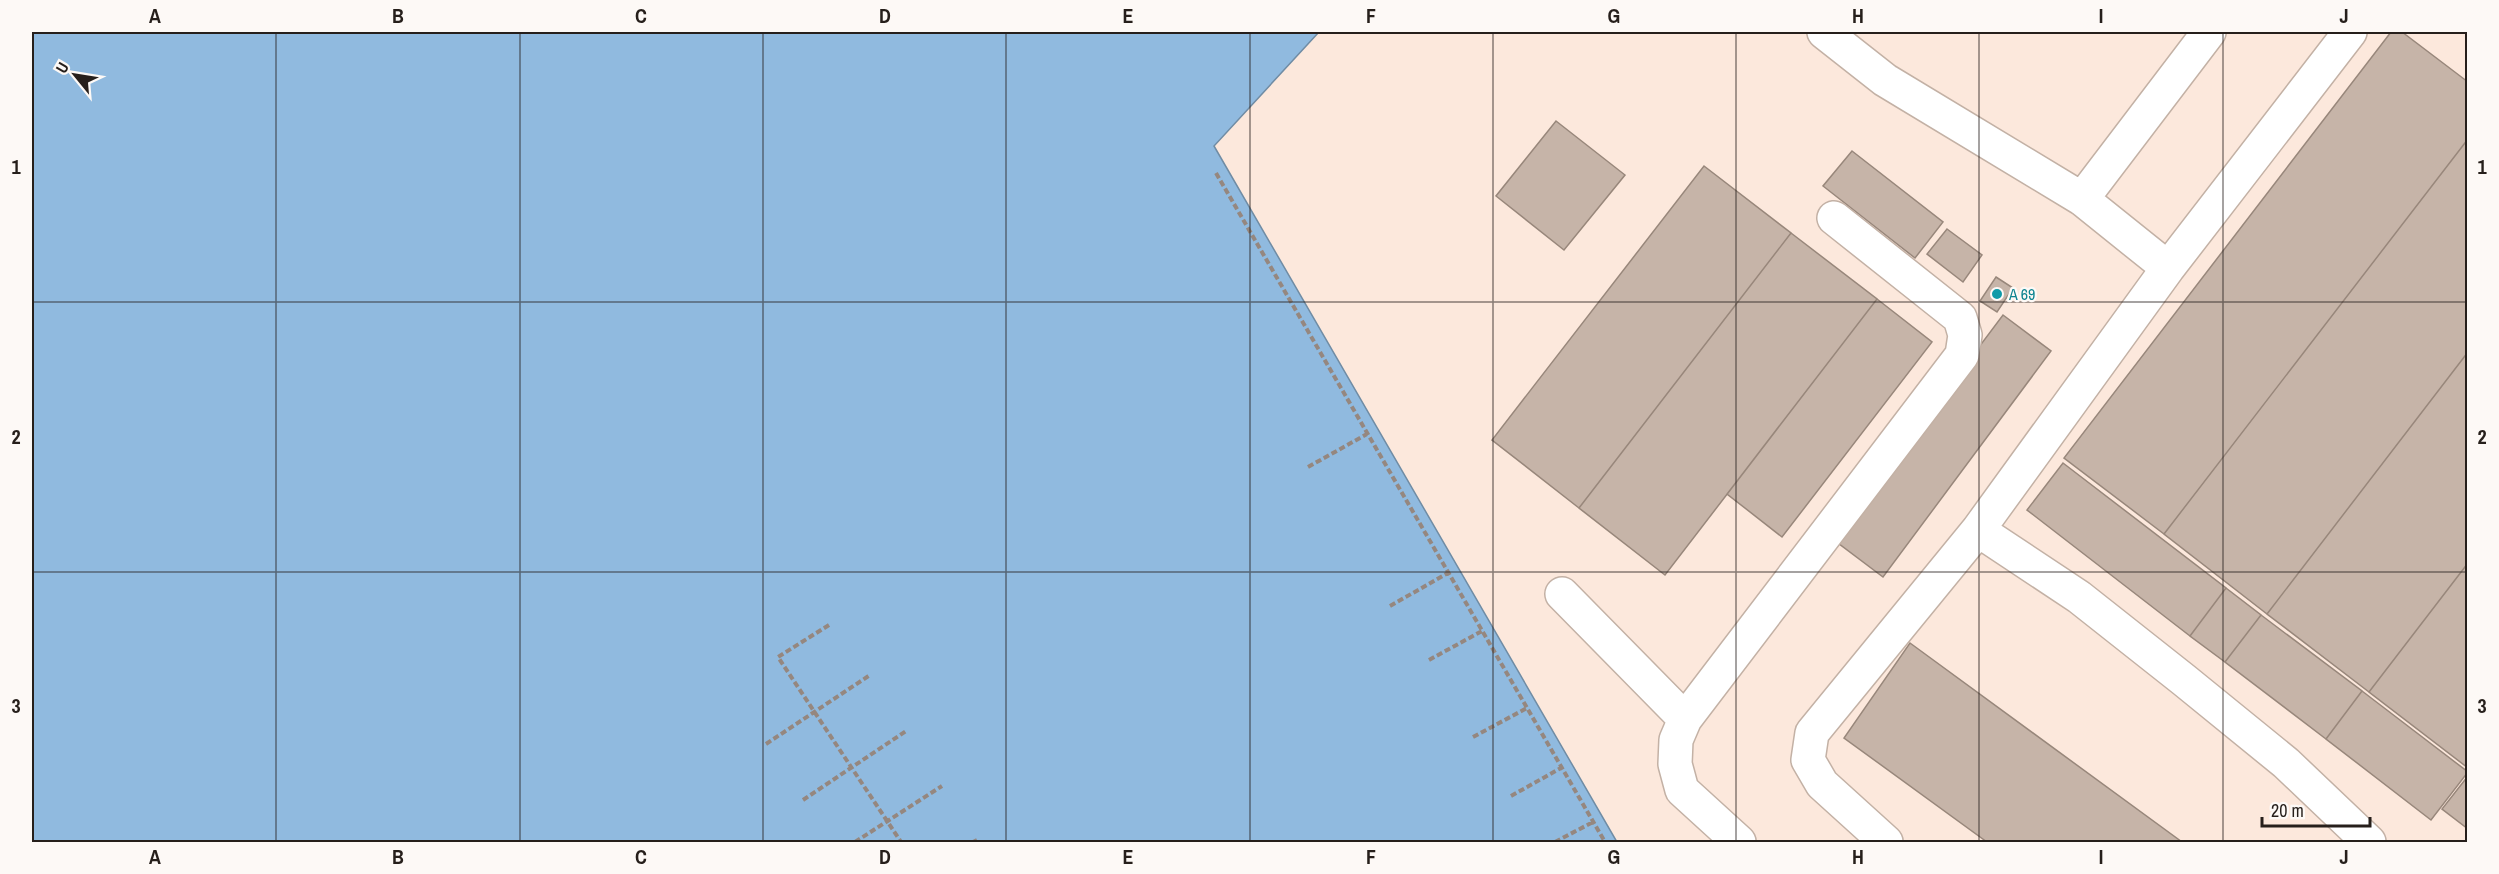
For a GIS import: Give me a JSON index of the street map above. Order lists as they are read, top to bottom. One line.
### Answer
{"places":["A 69"],"scale_bar":"20 m","north":"top left","grid":{"columns":["A","B","C","D","E","F","G","H","I","J"],"rows":["1","2","3"]}}
